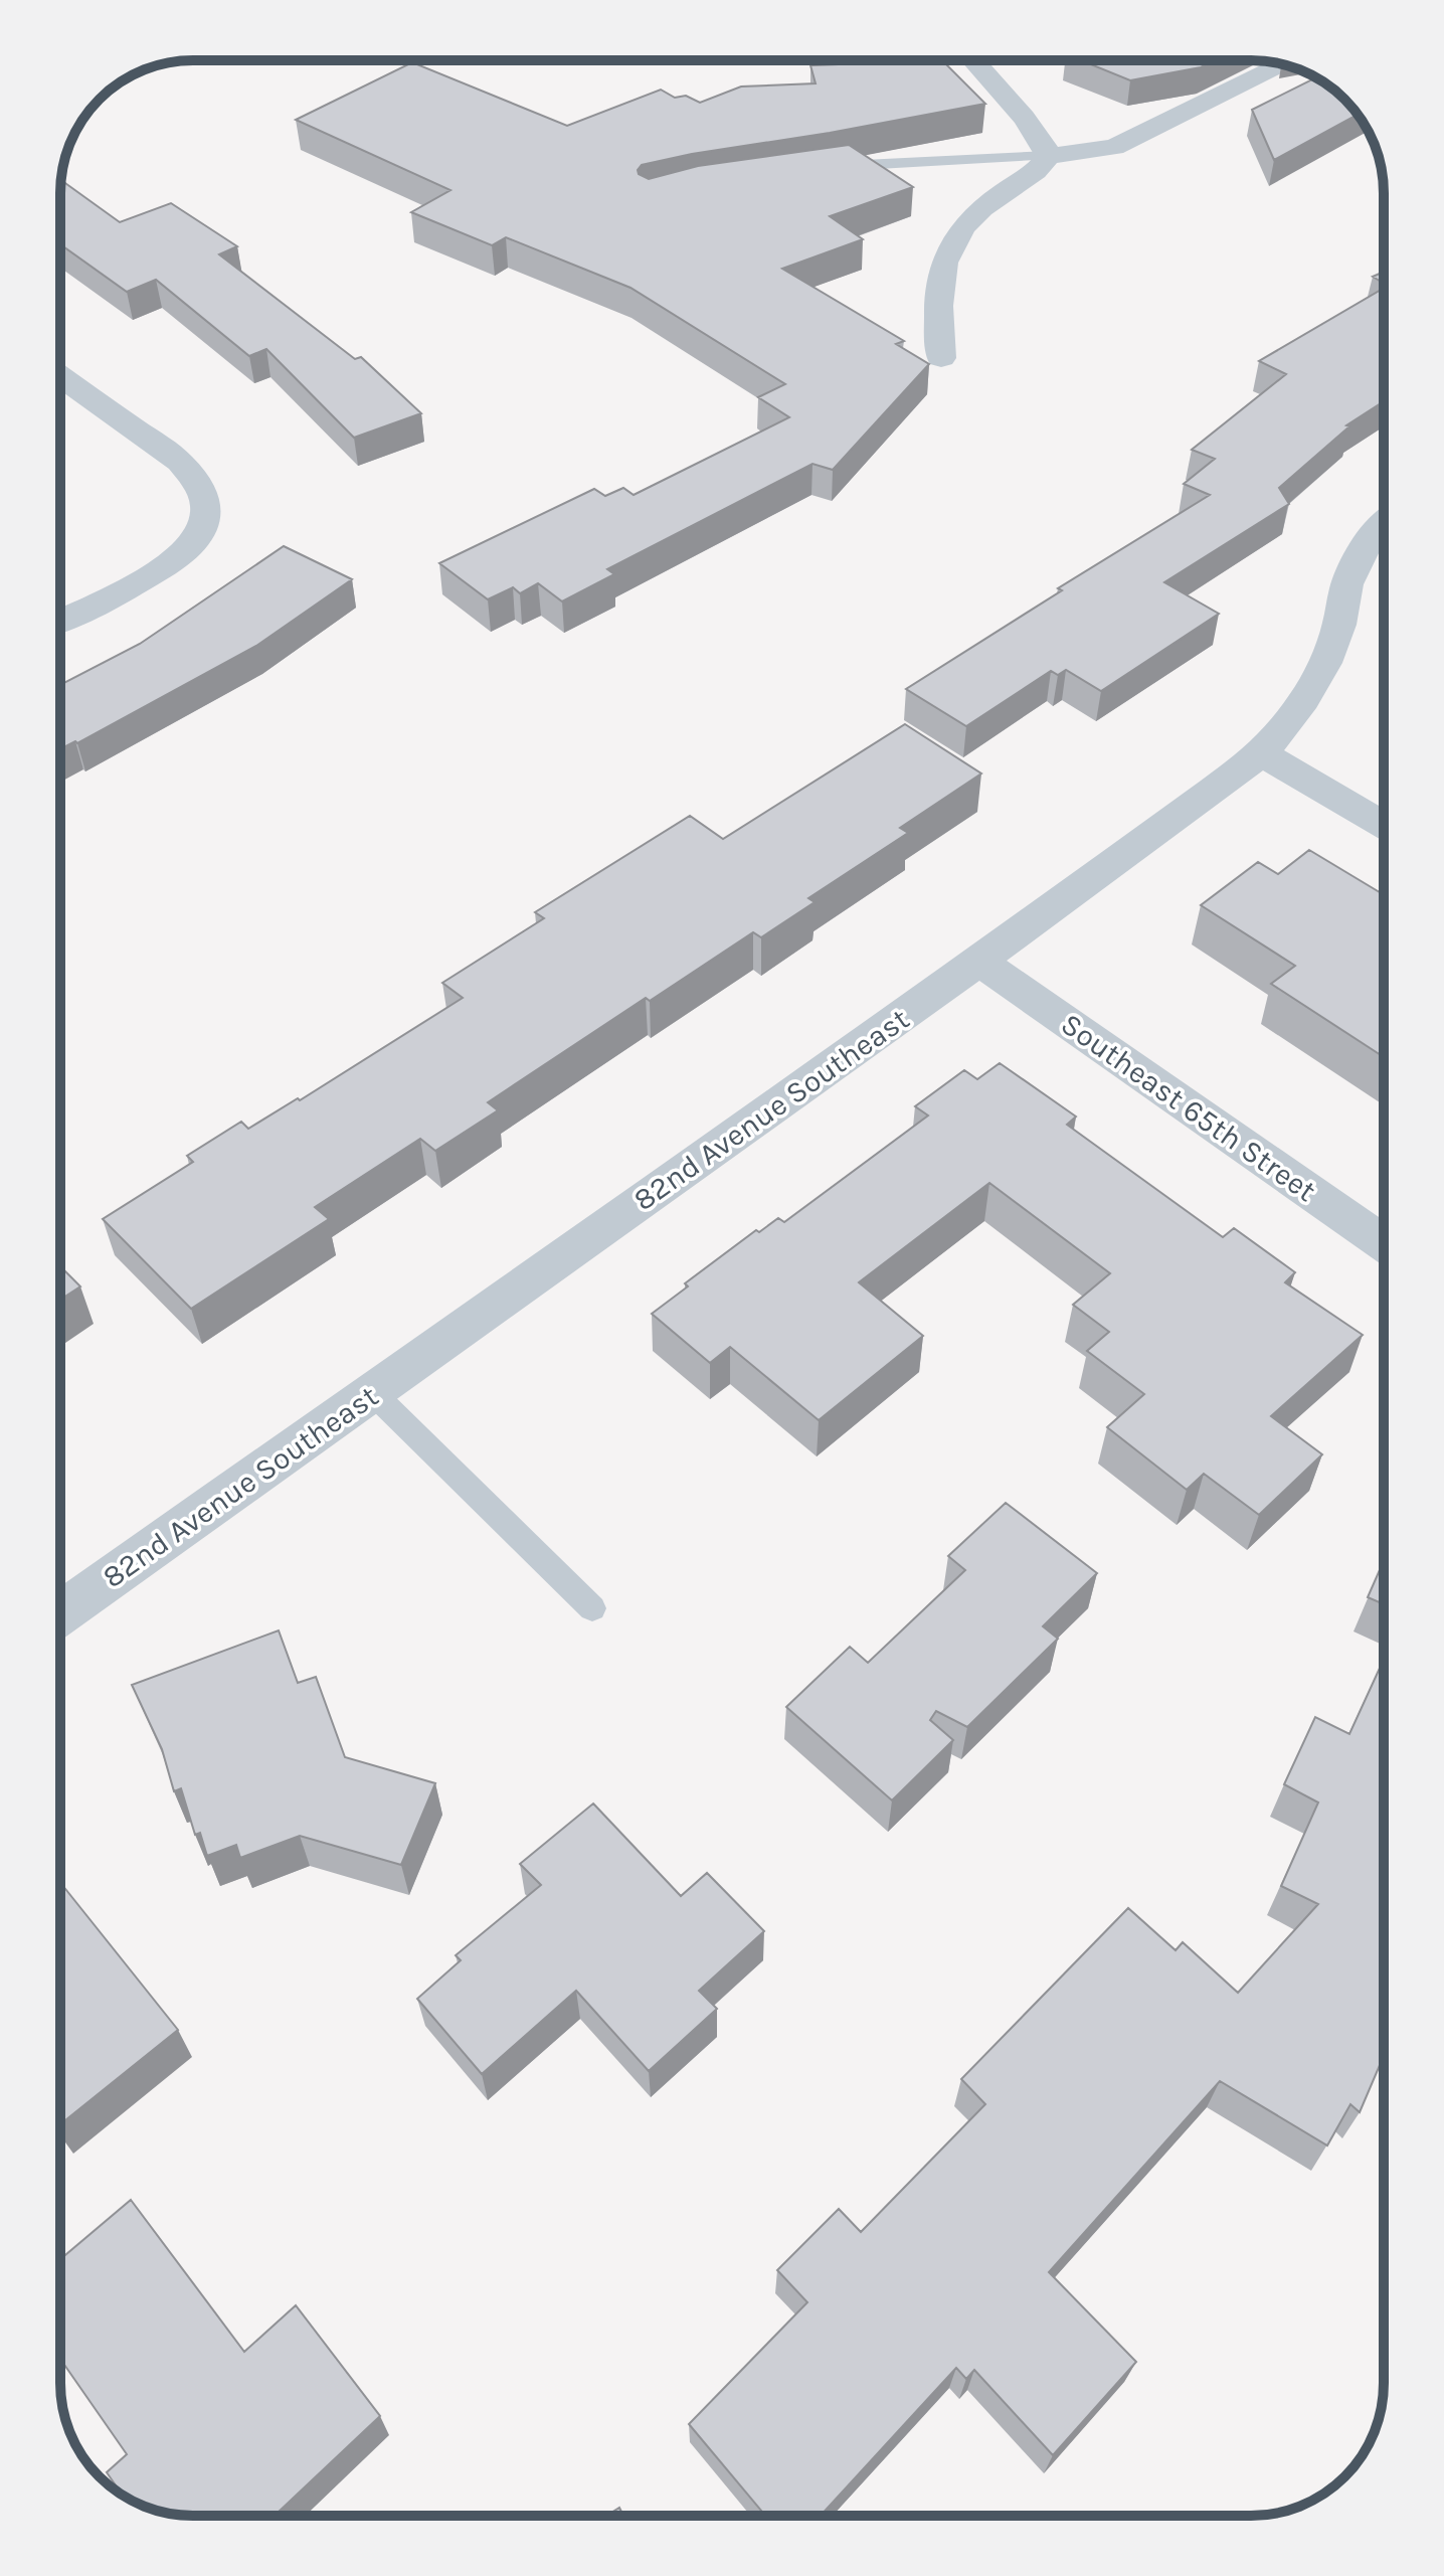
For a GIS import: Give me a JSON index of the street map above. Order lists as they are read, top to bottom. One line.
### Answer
{"streets":{"street":["Southeast 65th Street","82nd Avenue Southeast"]},"crossings":[["Southeast 65th Street","82nd Avenue Southeast"]]}
